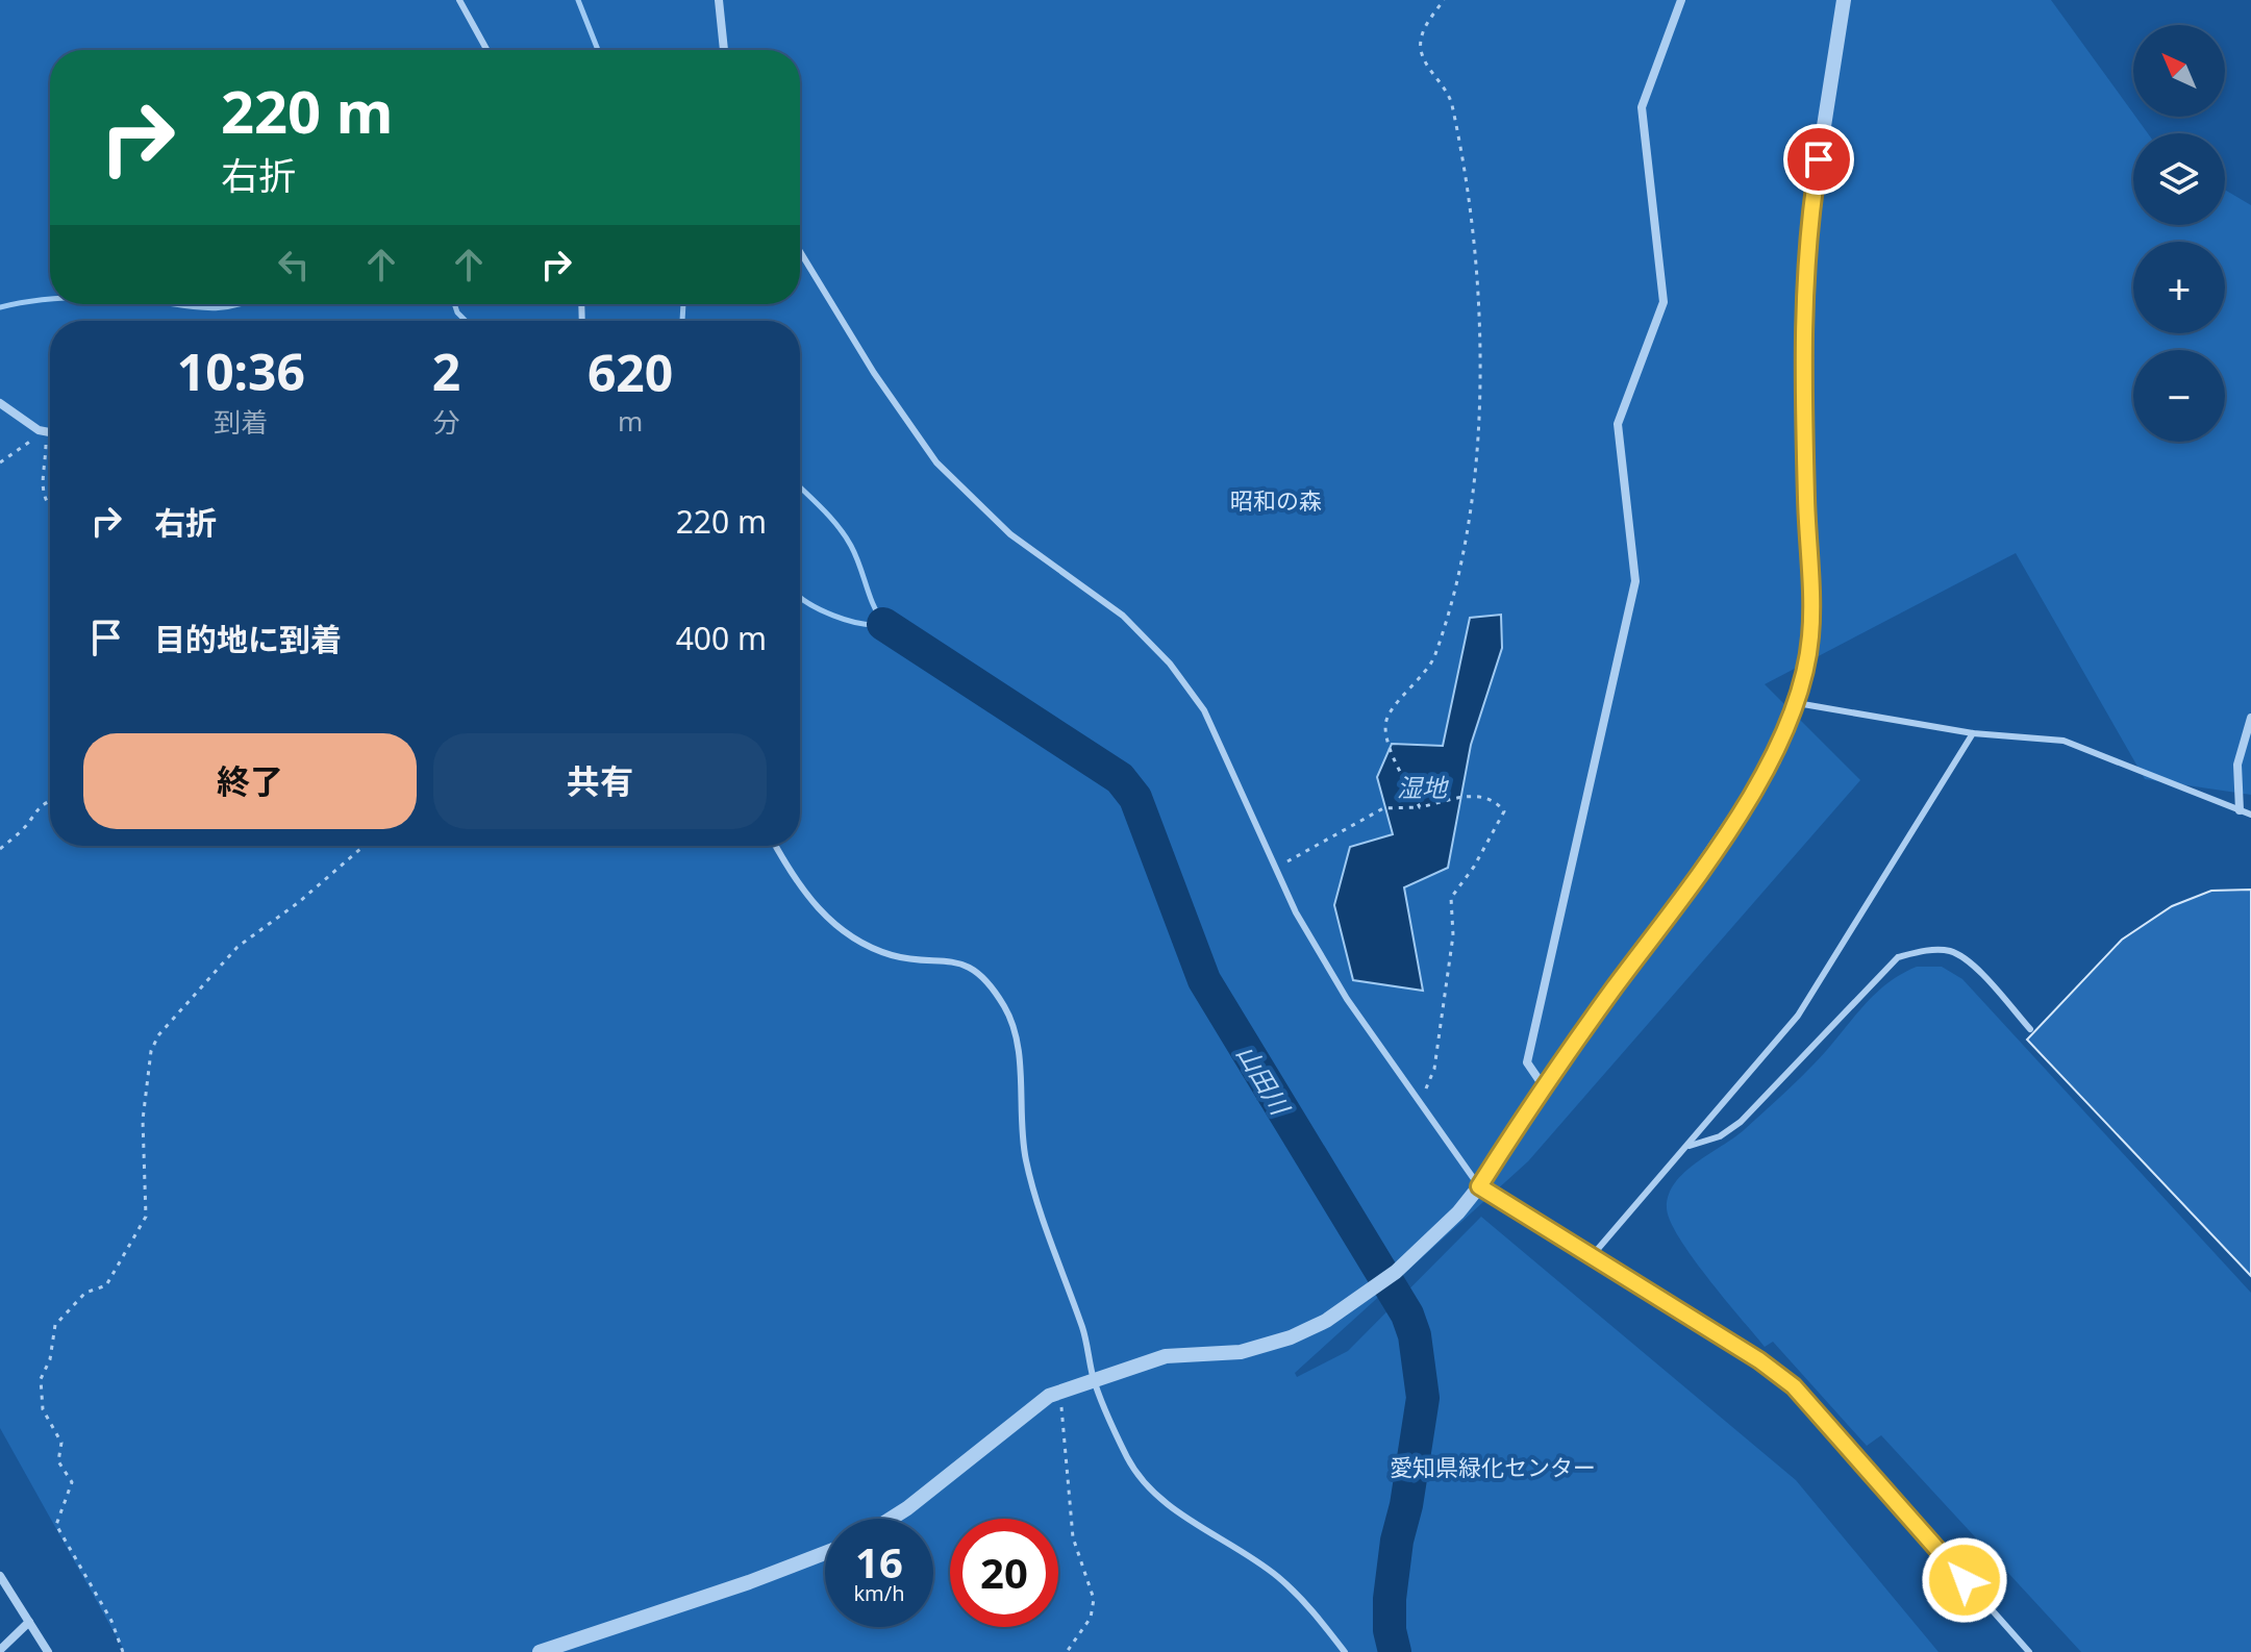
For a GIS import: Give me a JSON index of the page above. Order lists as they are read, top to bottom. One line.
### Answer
{"water":["湿地","山田川"],"parks":["昭和の森","愛知県緑化センター"],"north":"top left","page":{"map_buttons":["+","−"],"turn":["220 m","右折"],"eta":["10:36","到着","2","分","620","m"],"list":[{"name":"右折","value":"220 m"},{"name":"目的地に到着","value":"400 m"}],"buttons":["終了","共有"],"speed":"16 km/h","limit":"20"}}
